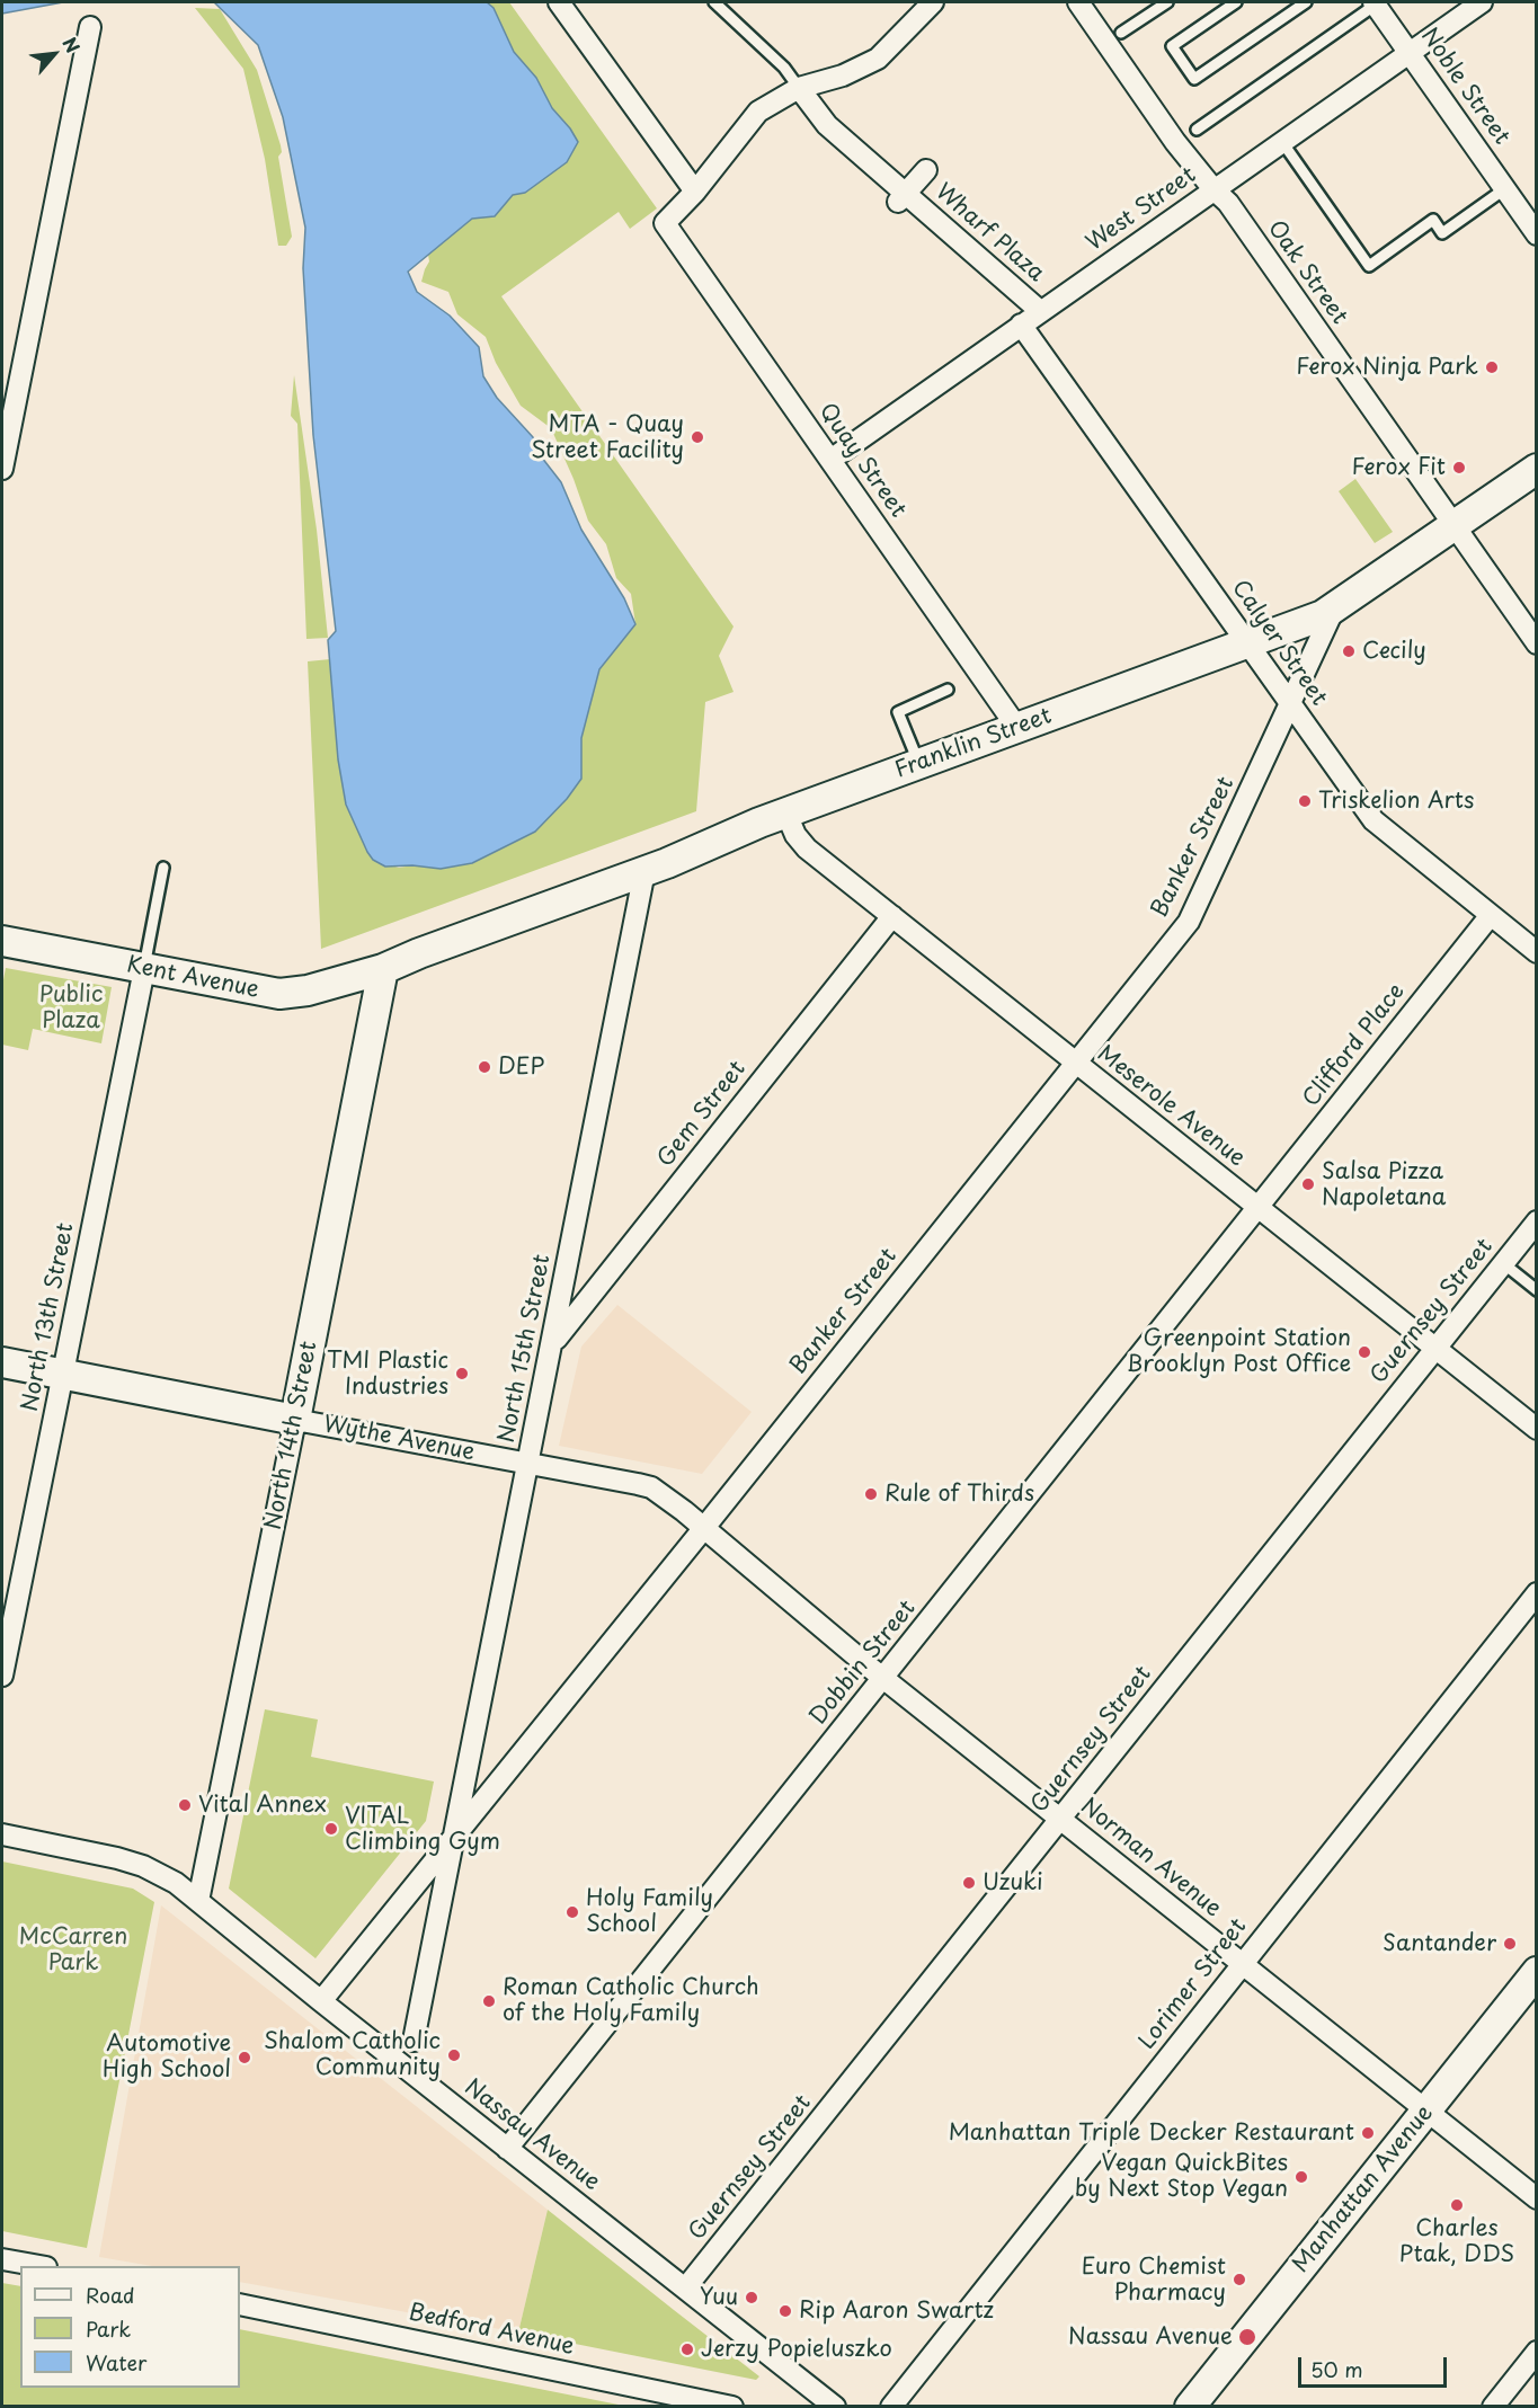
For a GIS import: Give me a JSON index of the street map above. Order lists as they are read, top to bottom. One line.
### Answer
{"streets":{"main road":["Franklin Street","Kent Avenue","North 14th Street","Wythe Avenue","Manhattan Avenue"],"street":["Noble Street","West Street","Wharf Plaza","Oak Street","Quay Street","Calyer Street","Banker Street","Clifford Place","Meserole Avenue","Gem Street","Guernsey Street","North 13th Street","North 15th Street","Dobbin Street","Norman Avenue","Lorimer Street","Nassau Avenue","Bedford Avenue"]},"crossings":[["Noble Street","West Street"],["West Street","Wharf Plaza"],["West Street","Oak Street"],["West Street","Quay Street"],["West Street","Calyer Street"],["Oak Street","Franklin Street"],["Quay Street","Franklin Street"],["Calyer Street","Franklin Street"],["Calyer Street","Banker Street"],["Calyer Street","Clifford Place"],["Franklin Street","Banker Street"],["Franklin Street","Kent Avenue"],["Franklin Street","Meserole Avenue"],["Franklin Street","North 15th Street"],["Franklin Street","North 14th Street"],["Banker Street","Meserole Avenue"],["Banker Street","North 15th Street"],["Banker Street","Wythe Avenue"],["Banker Street","Norman Avenue"],["Banker Street","Nassau Avenue"],["Kent Avenue","North 13th Street"],["Kent Avenue","North 14th Street"],["Clifford Place","Meserole Avenue"],["Clifford Place","Dobbin Street"],["Meserole Avenue","Gem Street"],["Meserole Avenue","Guernsey Street"],["Meserole Avenue","Dobbin Street"],["Gem Street","North 15th Street"],["Guernsey Street","Norman Avenue"],["Guernsey Street","Nassau Avenue"],["North 13th Street","Wythe Avenue"],["North 15th Street","Wythe Avenue"],["North 14th Street","Wythe Avenue"],["North 14th Street","Nassau Avenue"],["Wythe Avenue","Norman Avenue"],["Dobbin Street","Norman Avenue"],["Dobbin Street","Nassau Avenue"],["Norman Avenue","Lorimer Street"],["Norman Avenue","Manhattan Avenue"]],"parks":["Public Plaza","McCarren Park"],"places":["Ferox Ninja Park","MTA - Quay Street Facility","Ferox Fit","Cecily","Triskelion Arts","DEP","Salsa Pizza Napoletana","Greenpoint Station Brooklyn Post Office","TMI Plastic Industries","Rule of Thirds","Vital Annex","VITAL Climbing Gym","Uzuki","Holy Family School","Santander","Roman Catholic Church of the Holy Family","Shalom Catholic Community","Automotive High School","Manhattan Triple Decker Restaurant","Vegan QuickBites by Next Stop Vegan","Charles Ptak, DDS","Euro Chemist Pharmacy","Yuu","Rip Aaron Swartz","Nassau Avenue","Jerzy Popieluszko"],"legend":["Road","Park","Water"],"scale_bar":"50 m","north":"top right"}
